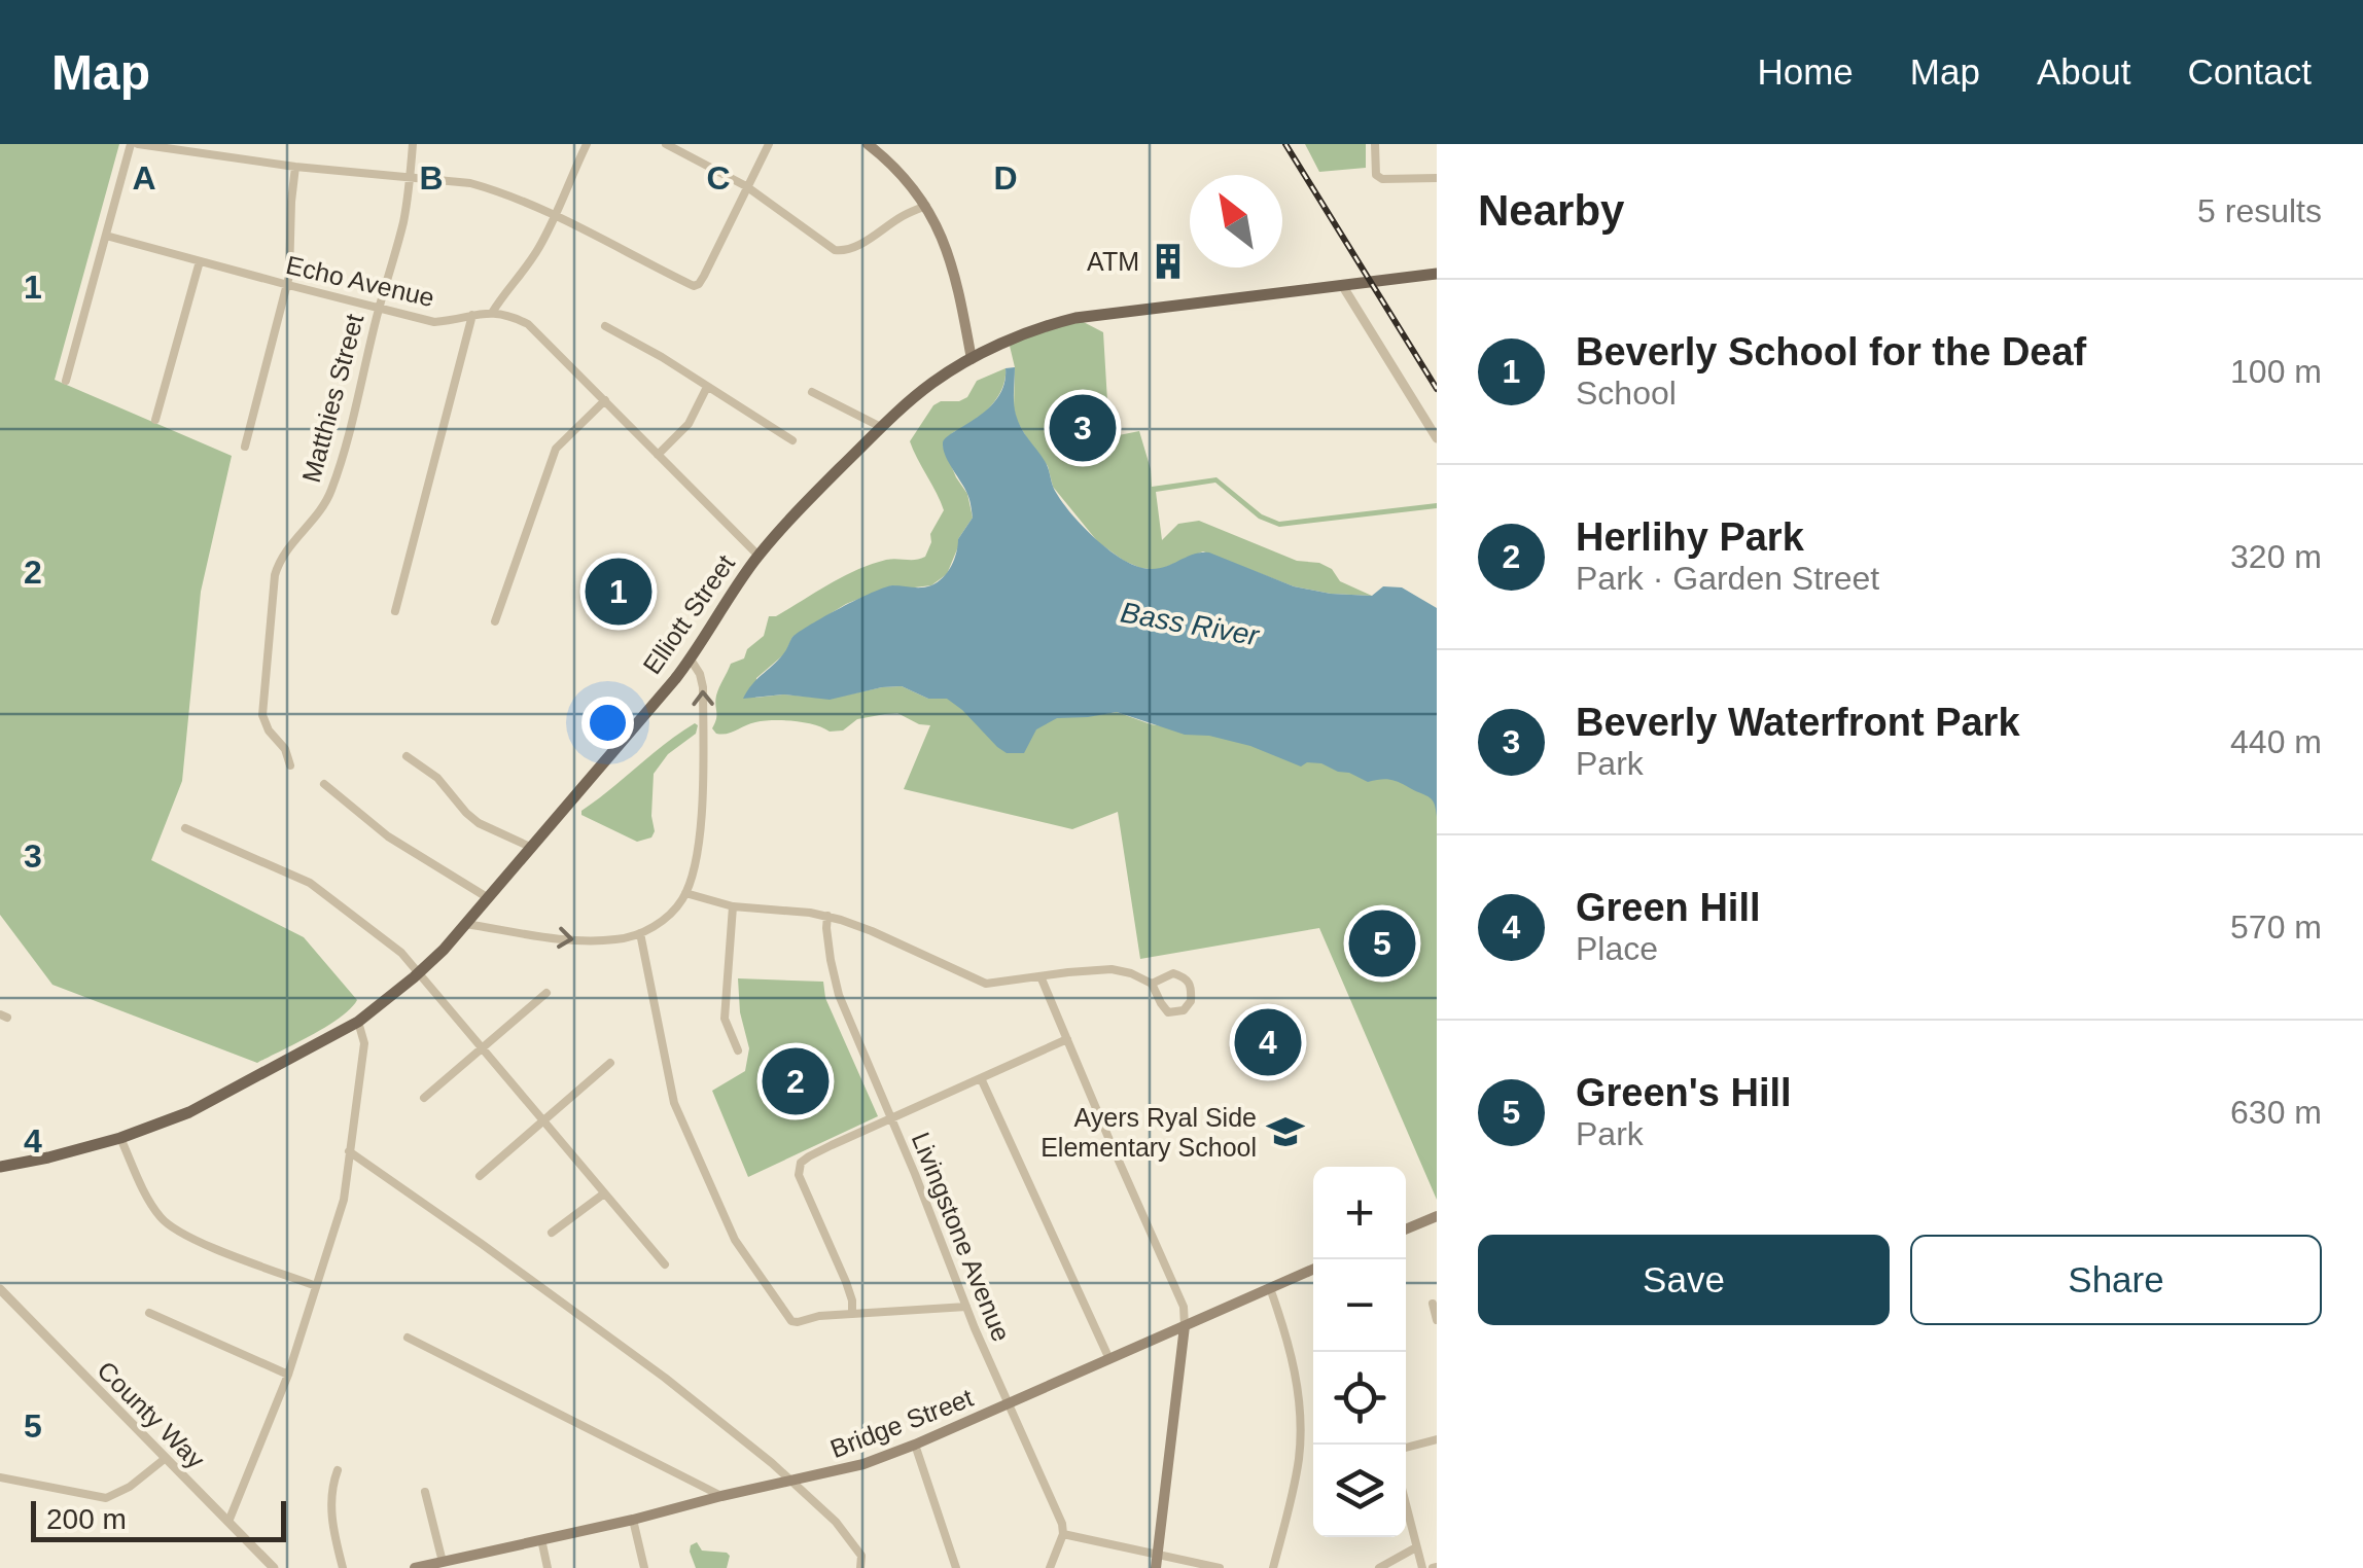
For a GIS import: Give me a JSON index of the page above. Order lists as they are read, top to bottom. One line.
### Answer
{"streets":{"main road":["Elliott Street","Bridge Street"],"street":["Echo Avenue","Matthies Street","Livingstone Avenue","County Way"]},"crossings":[["Echo Avenue","Matthies Street"],["Echo Avenue","Elliott Street"],["Livingstone Avenue","Bridge Street"]],"water":["Bass River"],"places":{"building":["ATM"],"school or university":["Ayers Ryal Side Elementary School"]},"scale_bar":"200 m","north":"top left","page":{"header":"Map","nav":["Home","Map","About","Contact"],"heading":["Nearby","5 results"],"list":[{"mark":"1","name":"Beverly School for the Deaf","note":"School","value":"100 m"},{"mark":"2","name":"Herlihy Park","note":"Park · Garden Street","value":"320 m"},{"mark":"3","name":"Beverly Waterfront Park","note":"Park","value":"440 m"},{"mark":"4","name":"Green Hill","note":"Place","value":"570 m"},{"mark":"5","name":"Green's Hill","note":"Park","value":"630 m"}],"pins":["3","1","5","4","2"],"map_buttons":["+","−"],"buttons":["Save","Share"],"scale":"200 m"},"grid":{"columns":["A","B","C","D"],"rows":["1","2","3","4","5"]}}
